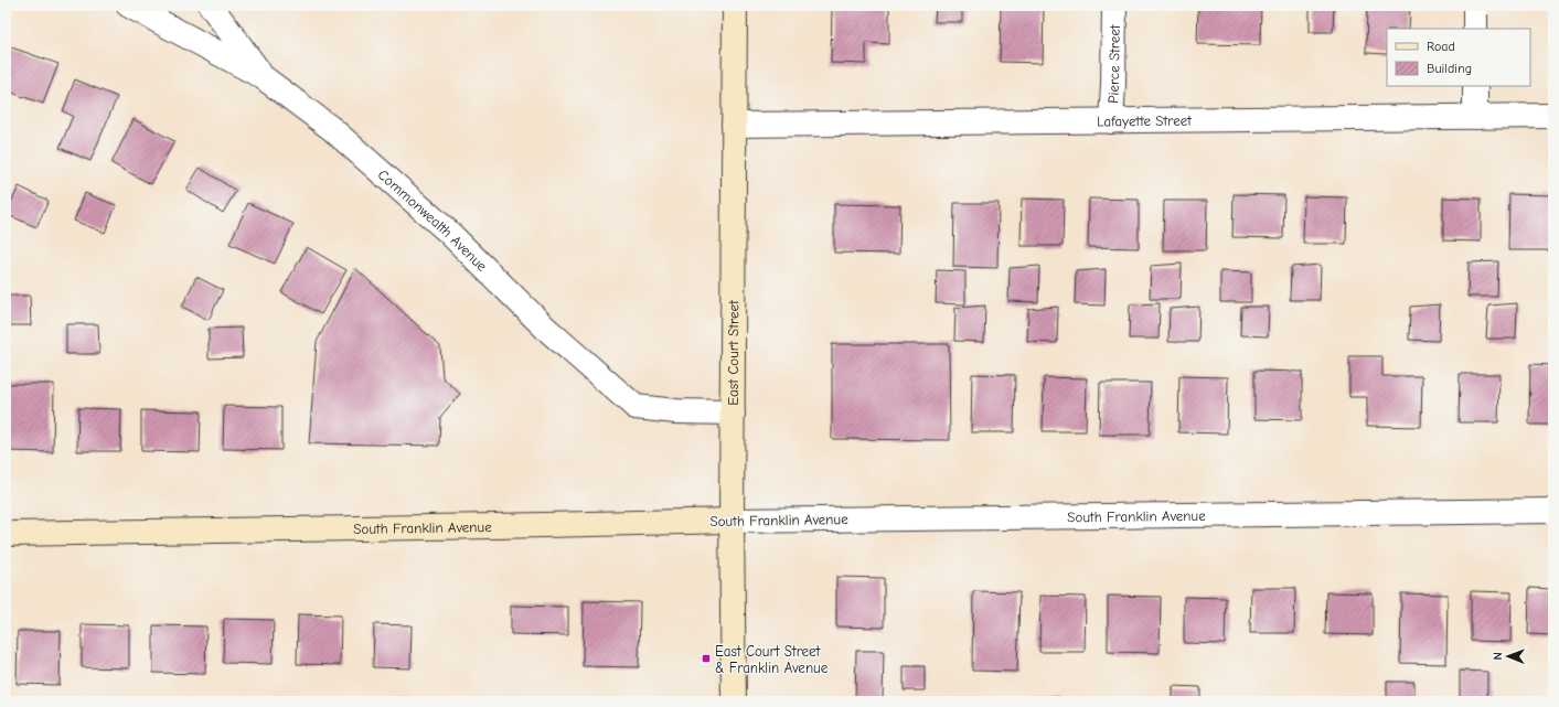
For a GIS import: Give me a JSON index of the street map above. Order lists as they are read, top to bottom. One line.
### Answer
{"streets":{"street":["Pierce Street","Lafayette Street","Commonwealth Avenue","East Court Street","South Franklin Avenue"]},"crossings":[["Pierce Street","Lafayette Street"],["Lafayette Street","East Court Street"],["Commonwealth Avenue","East Court Street"],["East Court Street","South Franklin Avenue"]],"places":{"transit":["East Court Street & Franklin Avenue"]},"legend":["Road","Building"],"north":"left"}
